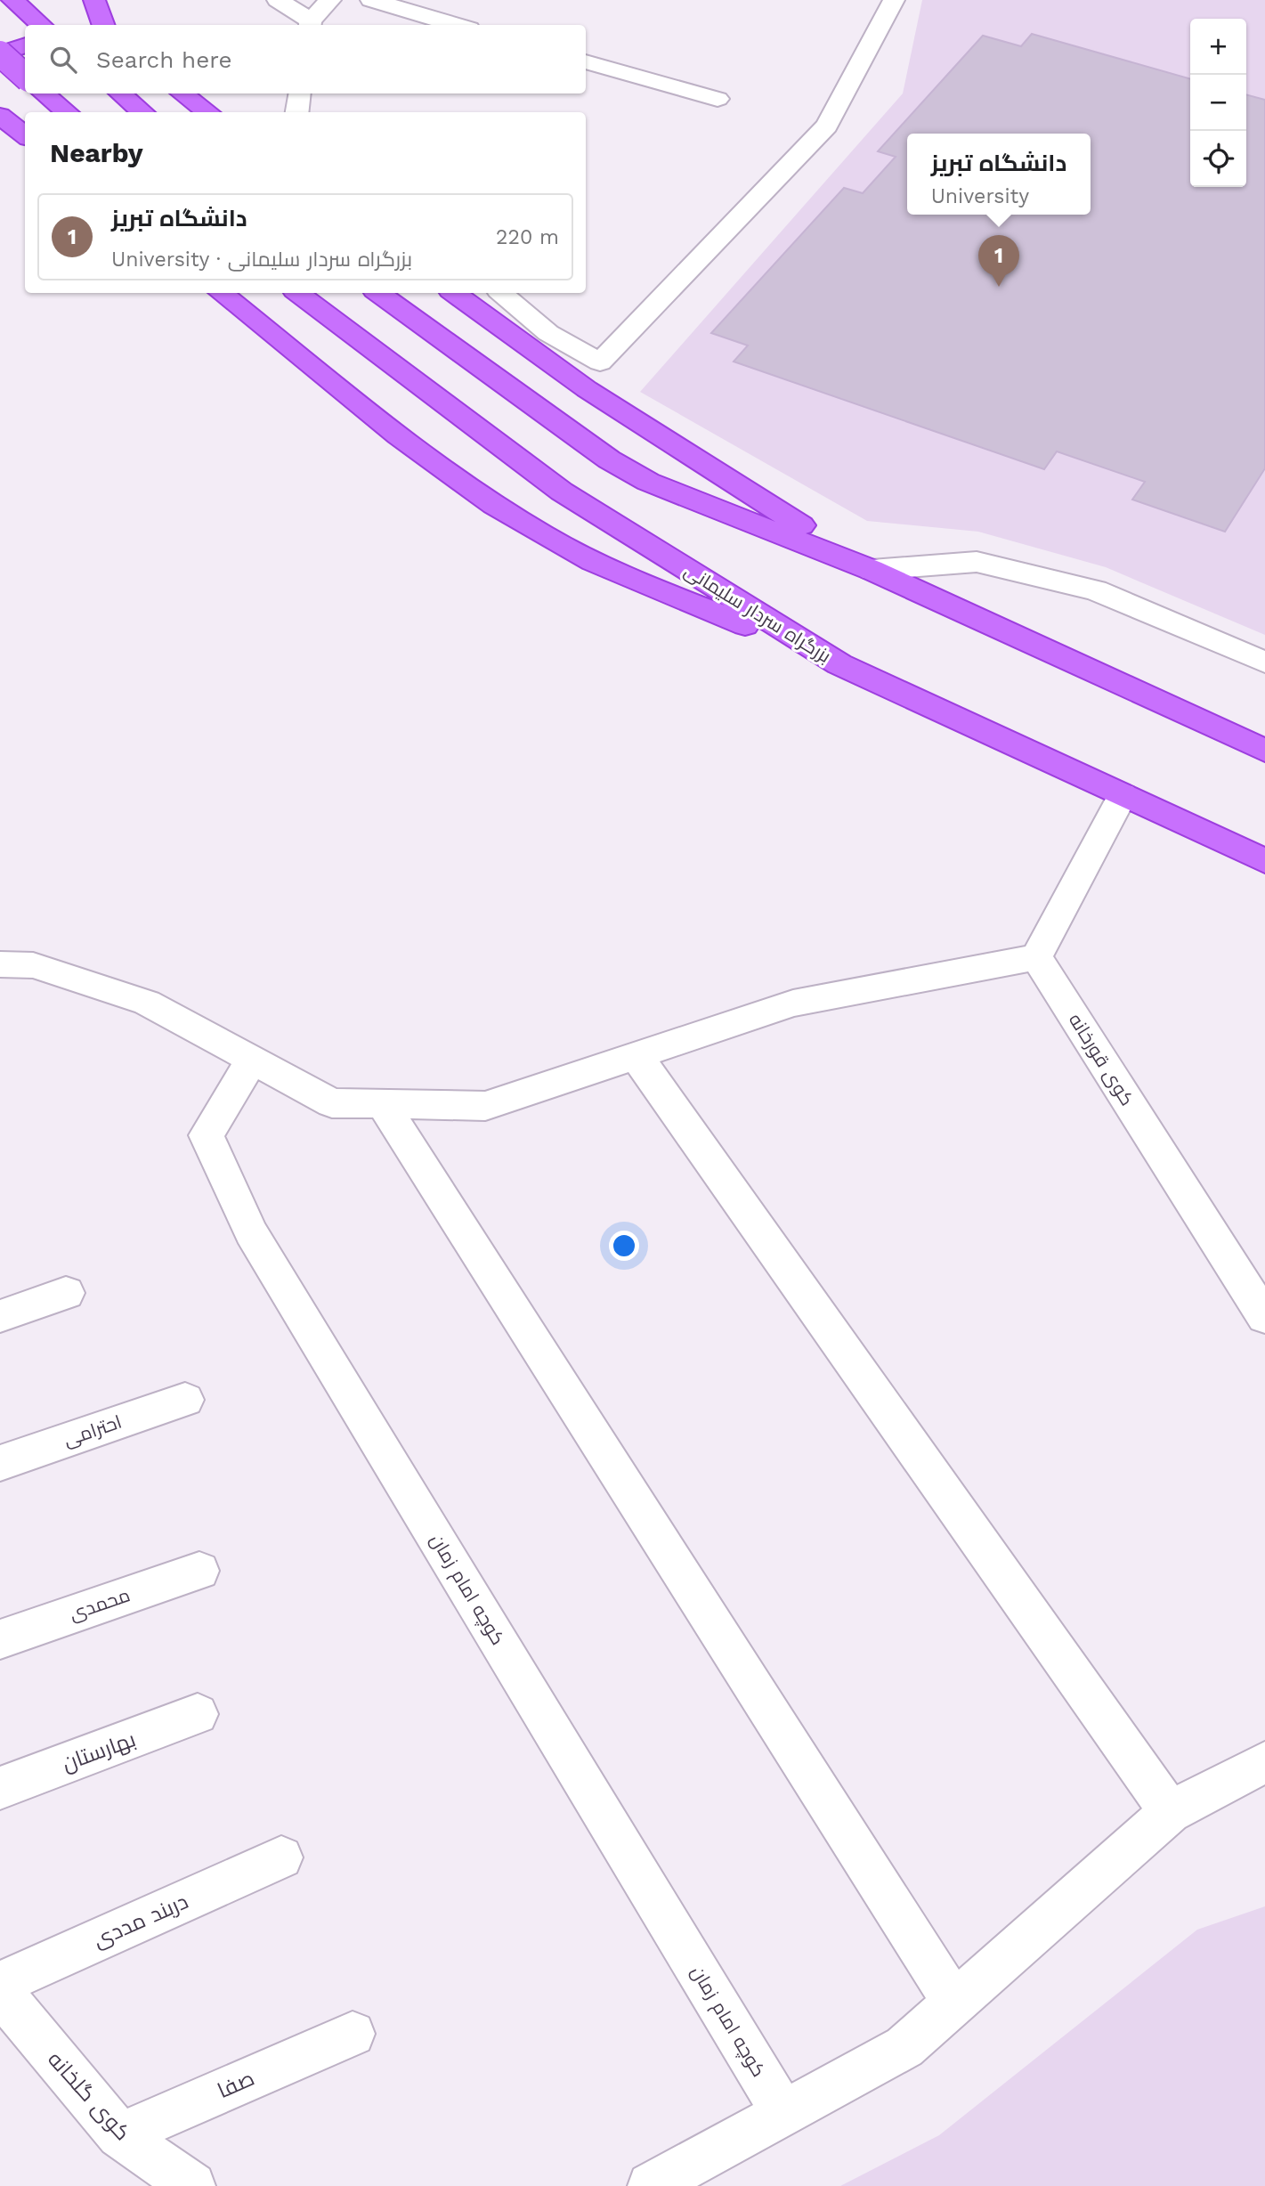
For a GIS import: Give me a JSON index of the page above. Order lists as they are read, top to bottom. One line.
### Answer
{"streets":{"highway":["بزرگراه سردار سلیمانی"],"street":["کوی قورخانه","احترامی","کوچه امام زمان","محمدی","بهارستان","دربند مددی","صفا","کوی گلخانه"]},"crossings":[["صفا","کوی گلخانه"]],"page":{"map_buttons":["+","−"],"search":"Search here","heading":"Nearby","popup":["دانشگاه تبریز","University"],"list":[{"mark":"1","name":"دانشگاه تبریز","note":"University · بزرگراه سردار سلیمانی","value":"220 m"}],"pins":"1"}}
